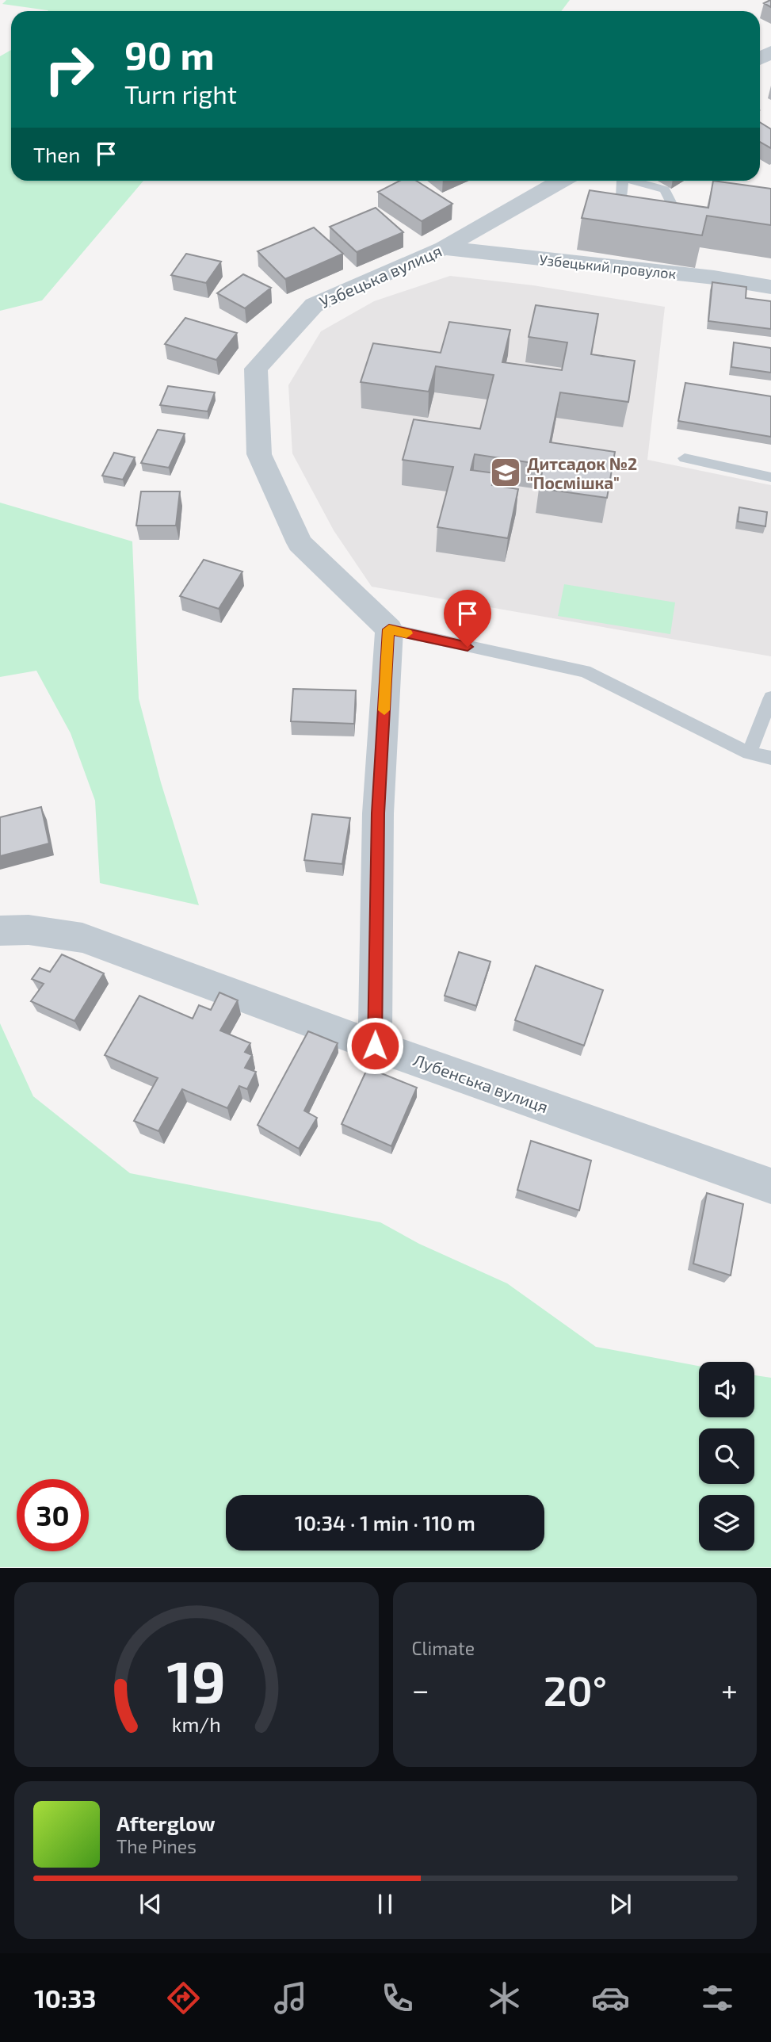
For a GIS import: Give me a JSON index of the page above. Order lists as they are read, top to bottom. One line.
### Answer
{"streets":{"street":["Узбецький провулок","Узбецька вулиця","Лубенська вулиця"]},"crossings":[["Узбецький провулок","Узбецька вулиця"]],"places":{"school or university":["Дитсадок №2 \"Посмішка\""]},"page":{"turn":["90 m","Turn right"],"then":"Then","limit":"30","trip":"10:34 · 1 min · 110 m","tile":"Climate","heat":["−","20°","+"],"song":["Afterglow","The Pines"],"tabs":"10:33","gauge":["19","km/h"]}}
